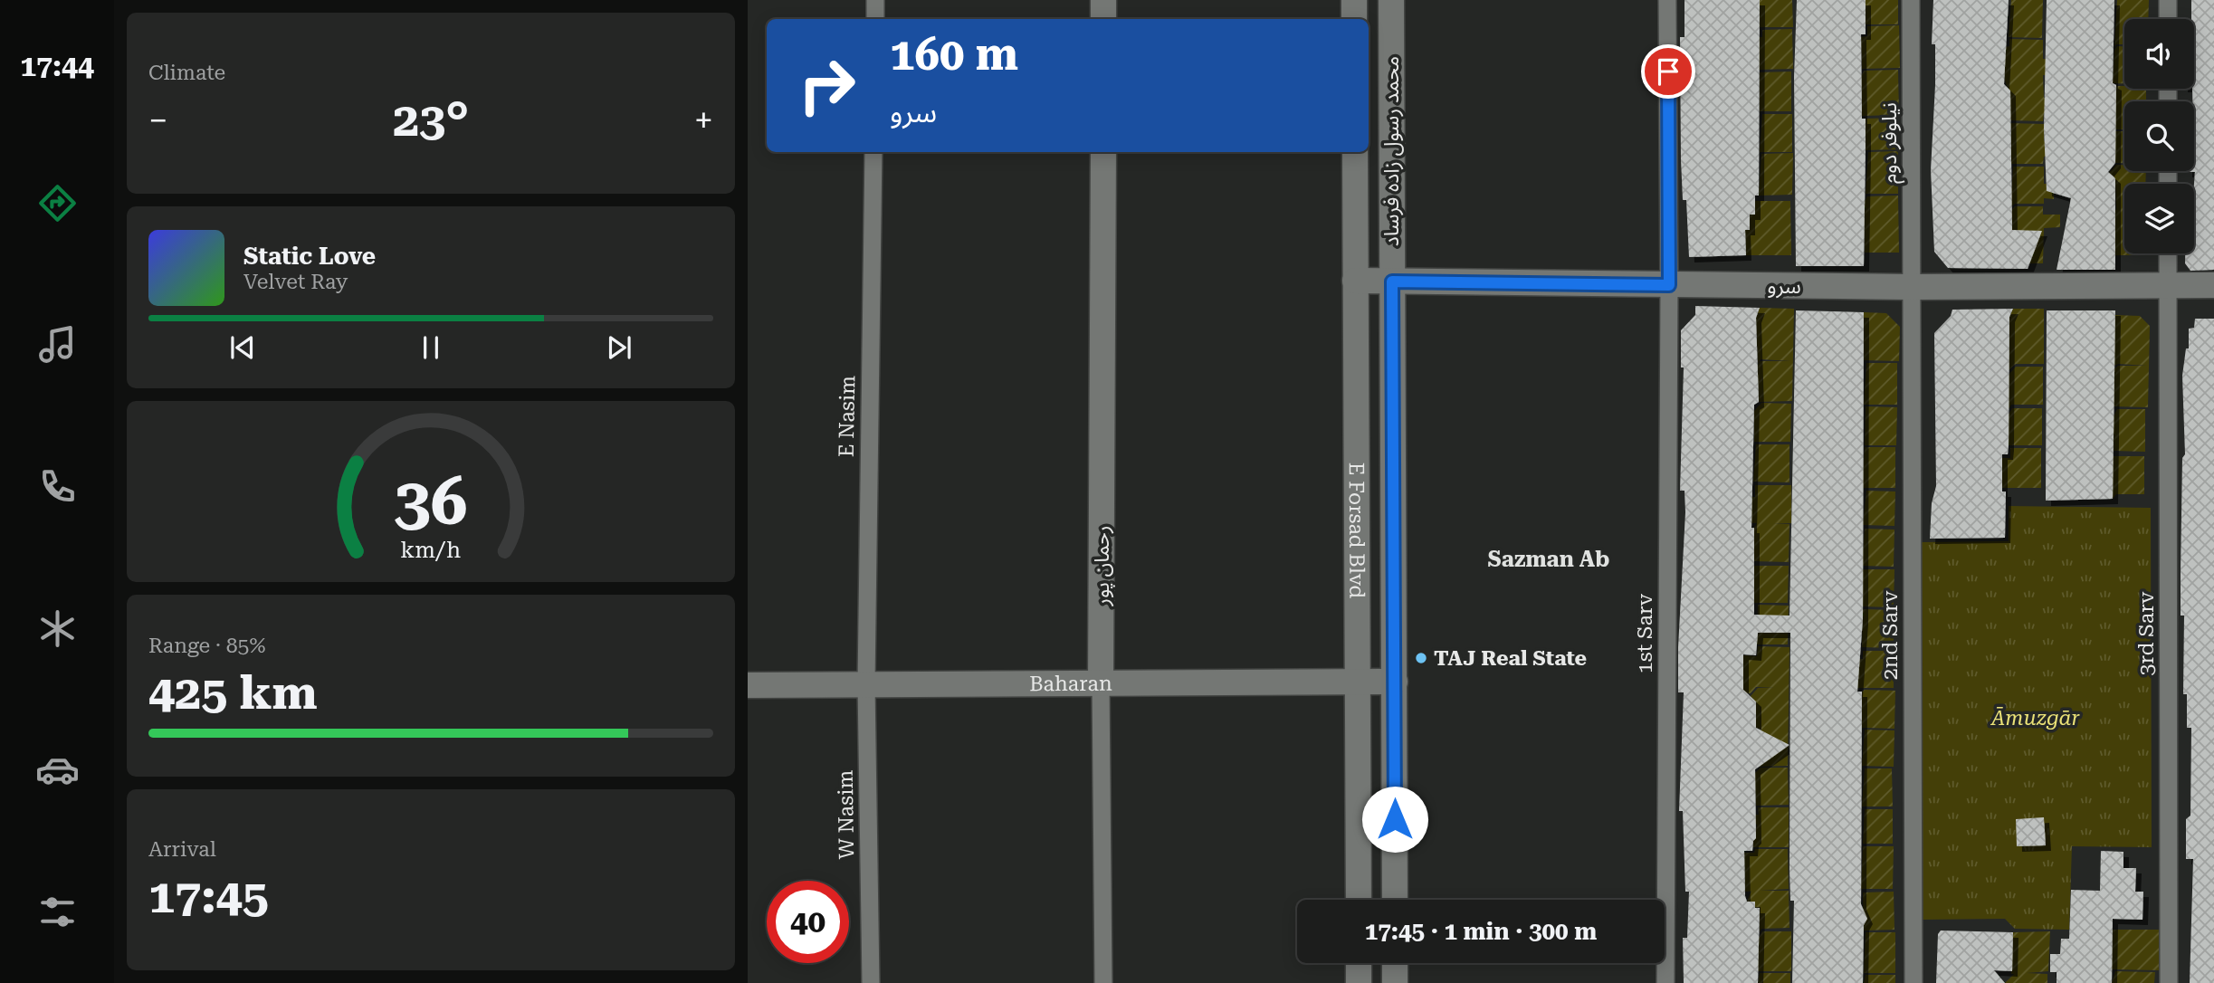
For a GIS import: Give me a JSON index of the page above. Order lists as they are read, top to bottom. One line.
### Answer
{"streets":{"street":["نیلوفر دوم","محمد رسول زاده فرساد","سرو","E Nasim","E Forsad Blvd","رحمان پور","1st Sarv","3rd Sarv","2nd Sarv","Baharan","W Nasim"]},"crossings":[["نیلوفر دوم","سرو"],["نیلوفر دوم","2nd Sarv"],["محمد رسول زاده فرساد","سرو"],["محمد رسول زاده فرساد","Baharan"],["سرو","E Forsad Blvd"],["سرو","1st Sarv"],["سرو","3rd Sarv"],["سرو","2nd Sarv"],["E Nasim","Baharan"],["E Nasim","W Nasim"],["E Forsad Blvd","Baharan"],["رحمان پور","Baharan"],["Baharan","W Nasim"]],"districts":["Sazman Ab"],"parks":["Āmuzgār"],"places":["TAJ Real State"],"page":{"tabs":"17:44","tile":["Climate",["Range · 85%","425 km"],["Arrival","17:45"]],"turn":["160 m","سرو"],"heat":["−","23°","+"],"song":["Static Love","Velvet Ray"],"limit":"40","trip":"17:45 · 1 min · 300 m","gauge":["36","km/h"]}}
